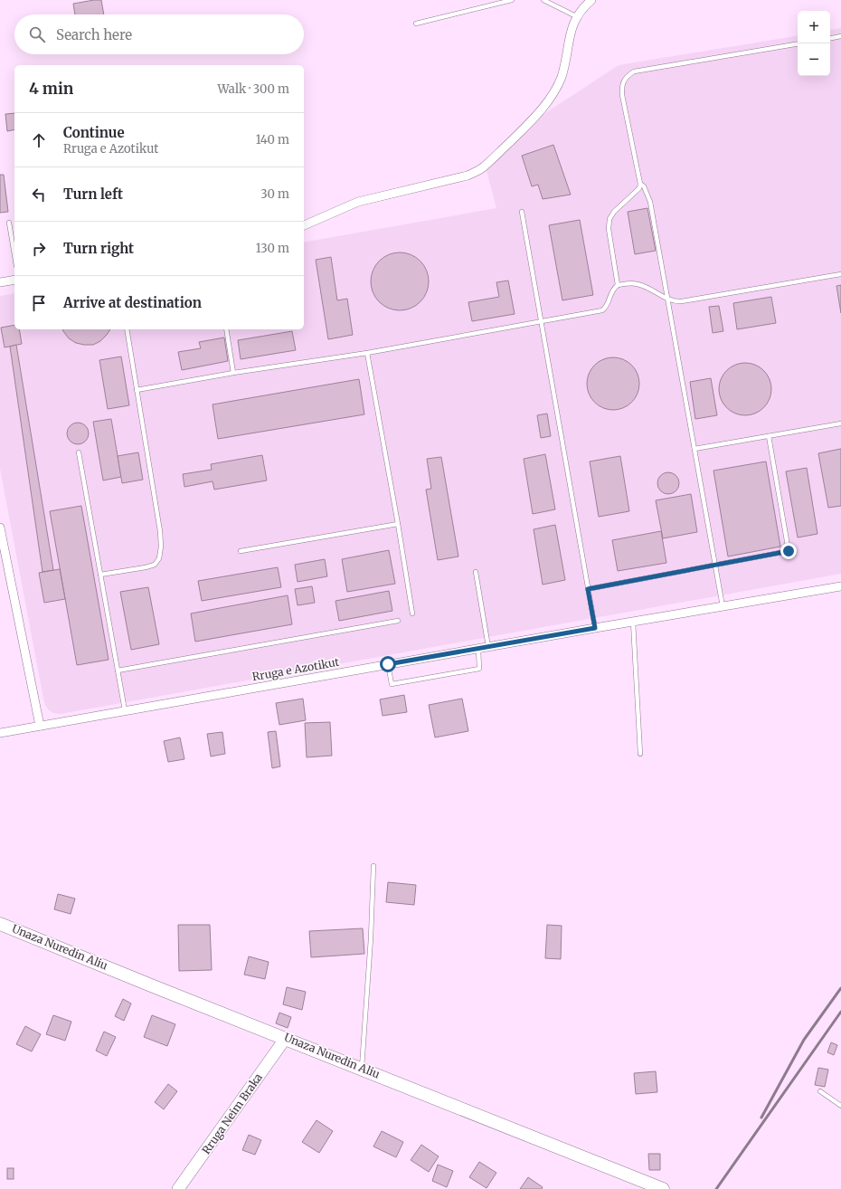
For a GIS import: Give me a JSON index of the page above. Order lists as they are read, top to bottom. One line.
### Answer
{"streets":{"main road":["Unaza Nuredin Aliu"],"street":["Rruga e Azotikut","Rruga Neim Braka"]},"crossings":[["Unaza Nuredin Aliu","Rruga Neim Braka"]],"page":{"map_buttons":["+","−"],"search":"Search here","heading":["4 min","Walk · 300 m"],"list":[["Continue","Rruga e Azotikut","140 m"],["Turn left","30 m"],["Turn right","130 m"],"Arrive at destination"]}}
